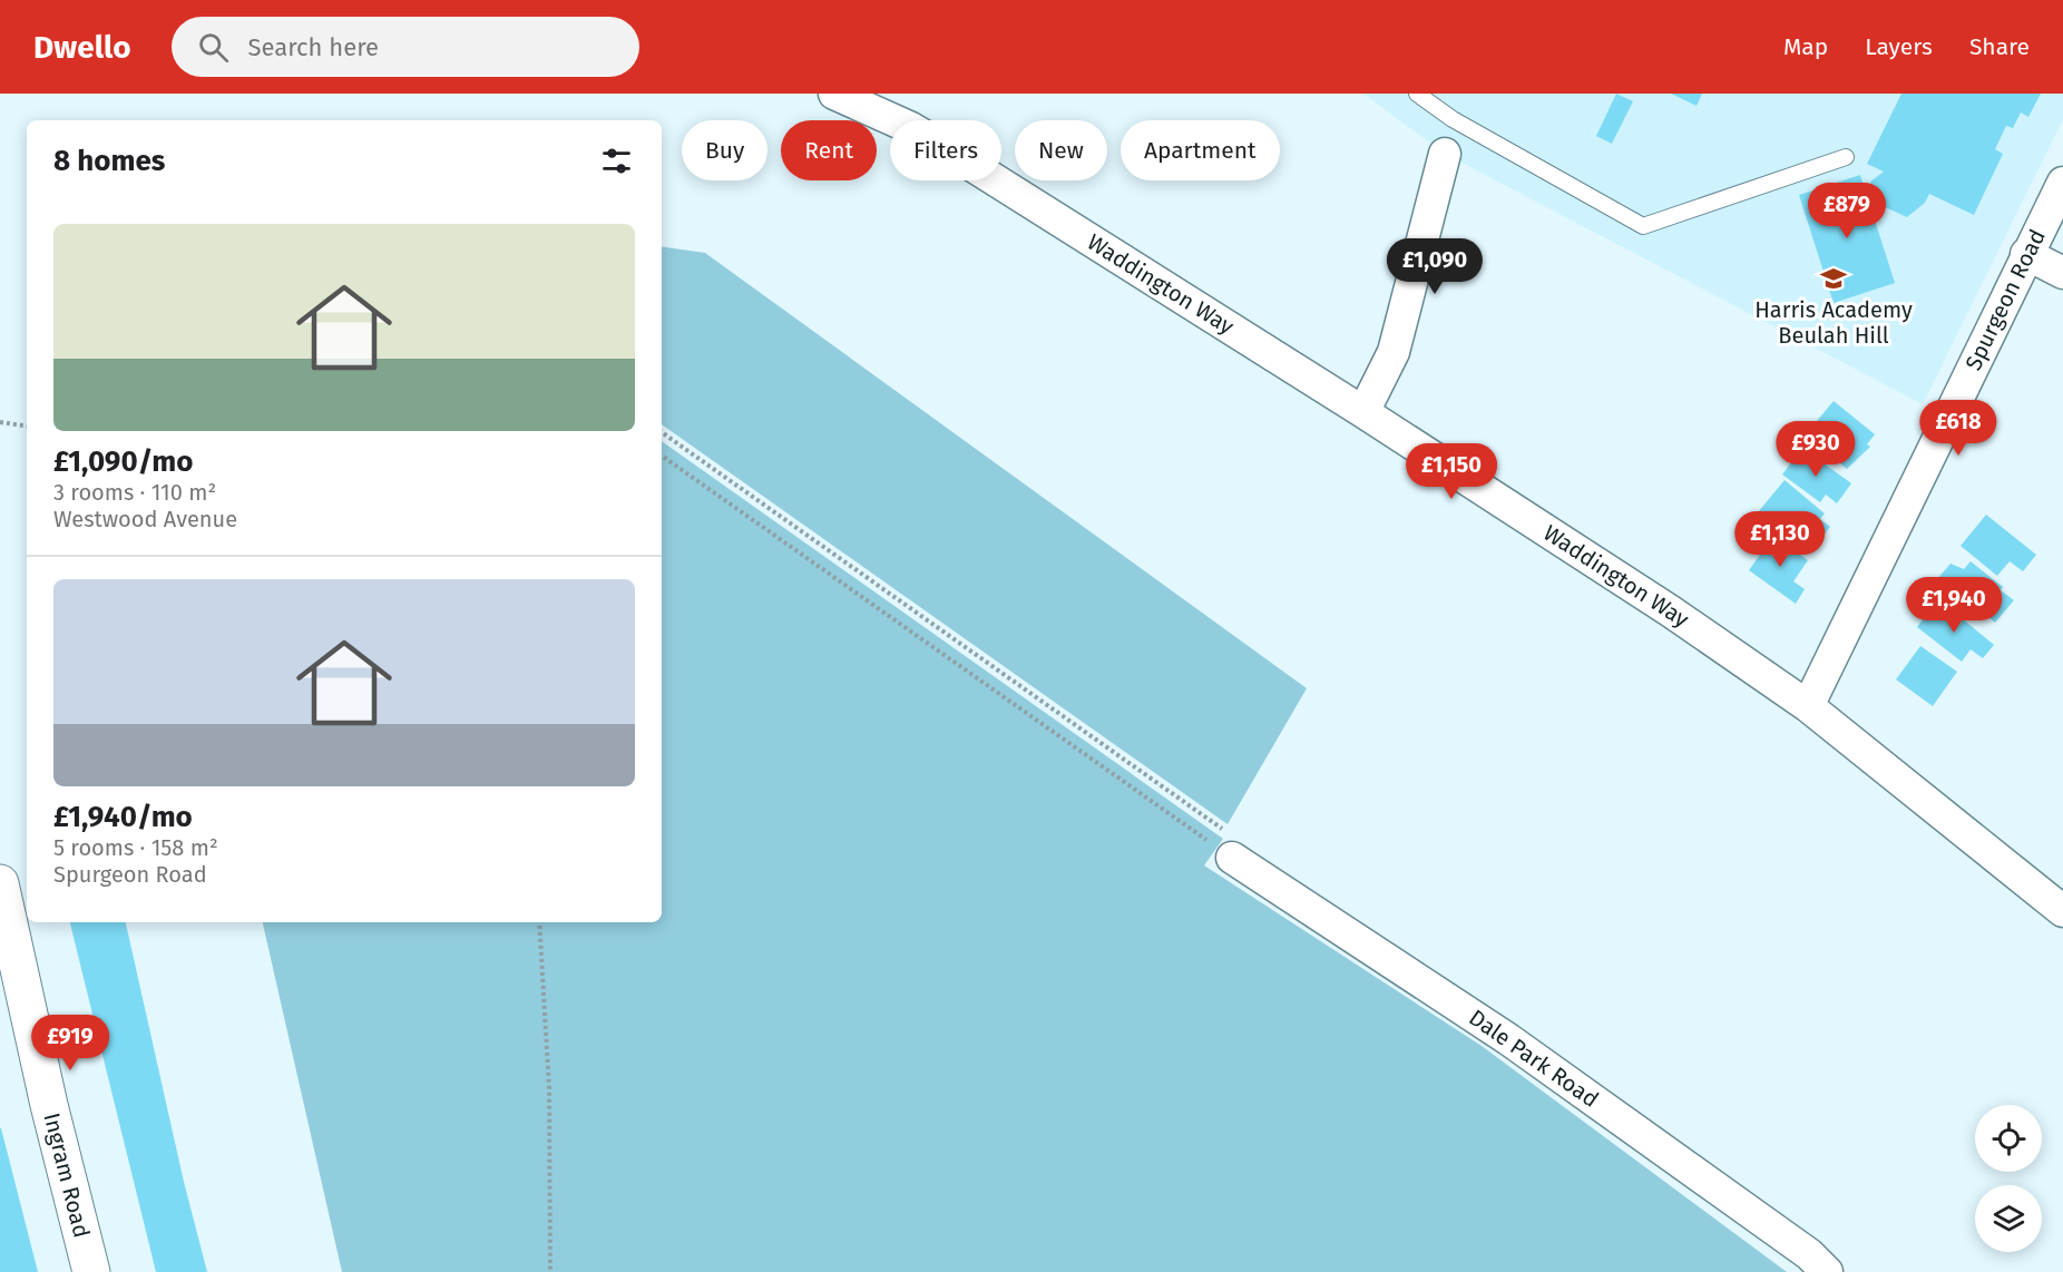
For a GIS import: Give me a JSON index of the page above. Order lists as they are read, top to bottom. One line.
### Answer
{"streets":{"street":["Waddington Way","Spurgeon Road","Dale Park Road","Ingram Road"]},"crossings":[["Waddington Way","Spurgeon Road"]],"places":{"school or university":["Harris Academy Beulah Hill"]},"page":{"header":"Dwello","search":"Search here","nav":["Map","Layers","Share"],"chip":["Buy","Rent","Filters","New","Apartment"],"heading":"8 homes","price":["£879","£1,090","£618","£930","£1,150","£1,130","£1,940","£919"],"list":[{"name":"£1,090/mo","note":"3 rooms · 110 m² · Westwood Avenue"},{"name":"£1,940/mo","note":"5 rooms · 158 m² · Spurgeon Road"}]}}
